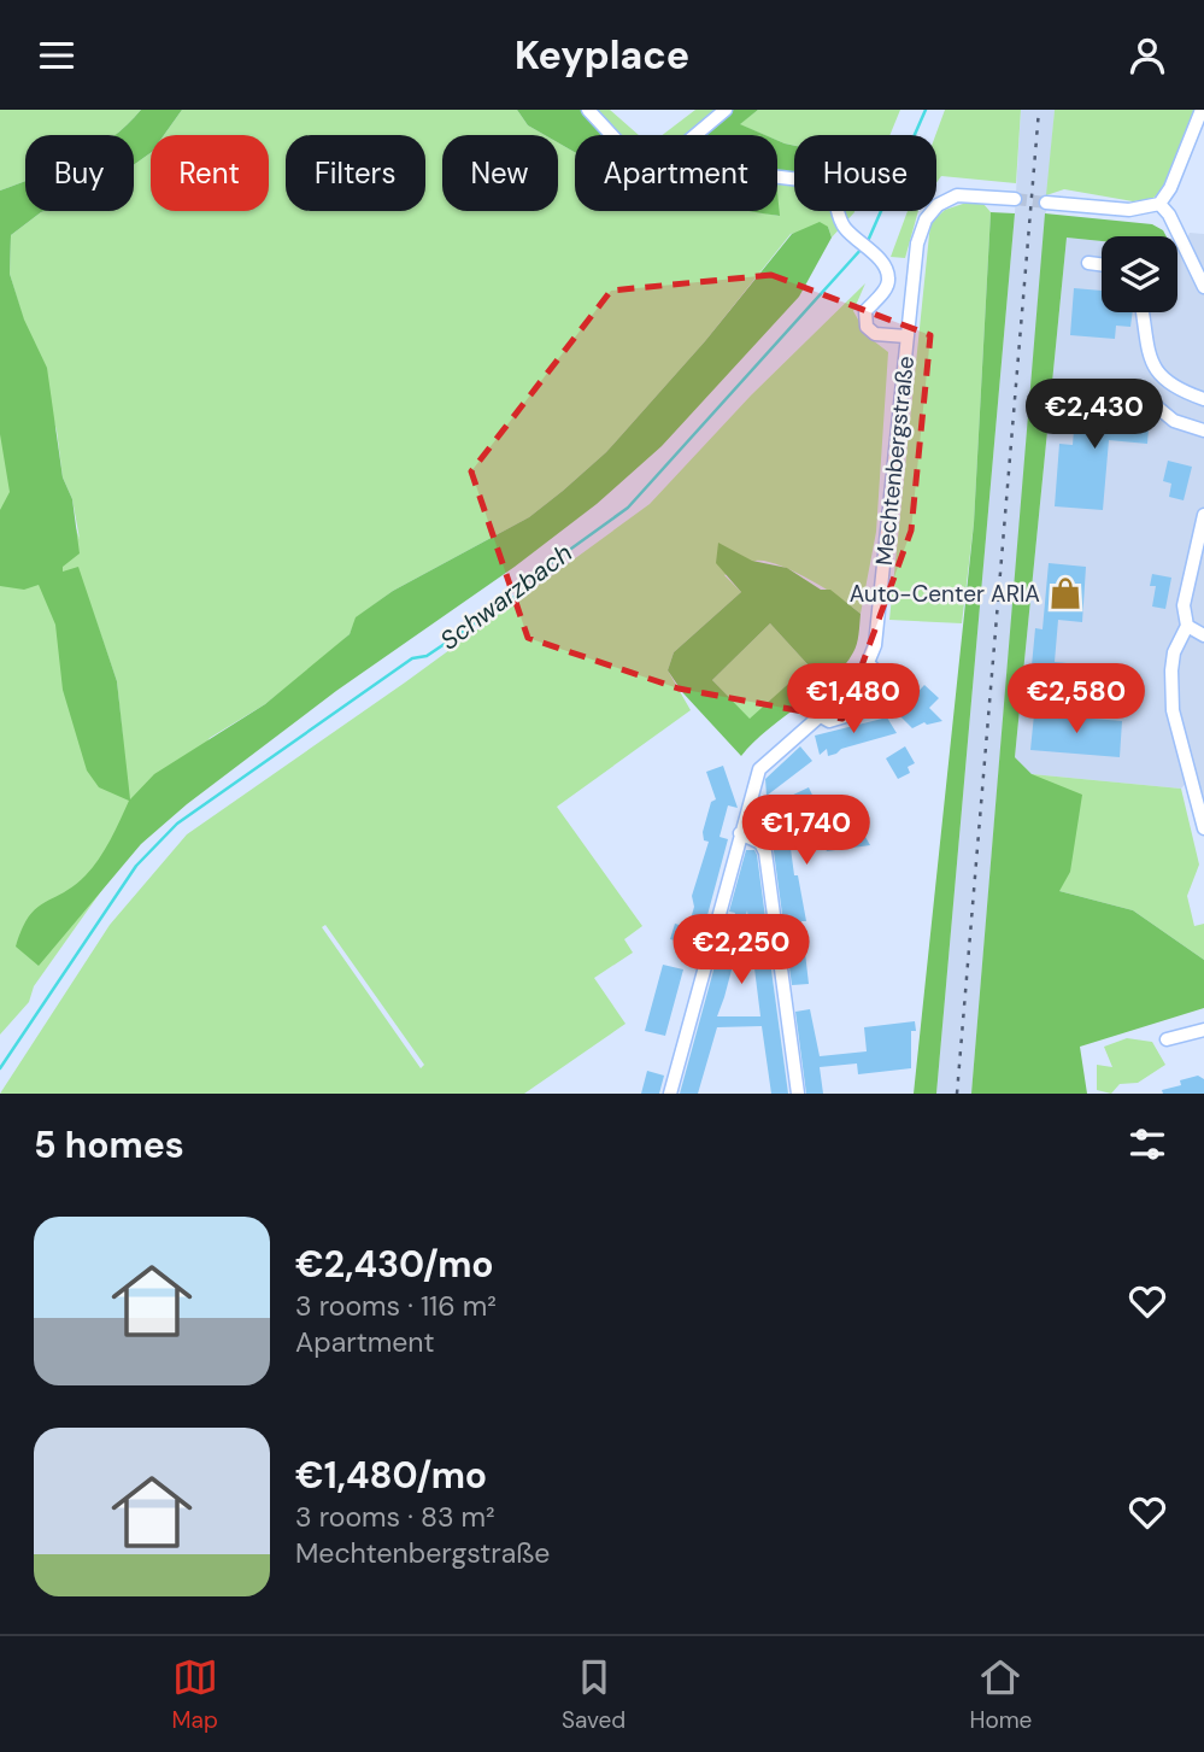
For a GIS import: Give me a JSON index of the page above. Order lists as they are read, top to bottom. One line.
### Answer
{"streets":{"street":["Mechtenbergstraße"]},"water":["Schwarzbach"],"places":{"shop":["Auto-Center ARIA"]},"page":{"header":"Keyplace","chip":["Buy","Rent","Filters","New","Apartment","House"],"price":["€2,430","€1,480","€2,580","€1,740","€2,250"],"heading":"5 homes","list":[{"name":"€2,430/mo","note":"3 rooms · 116 m² · Apartment"},{"name":"€1,480/mo","note":"3 rooms · 83 m² · Mechtenbergstraße"}],"tabs":["Map","Saved","Home"]}}
